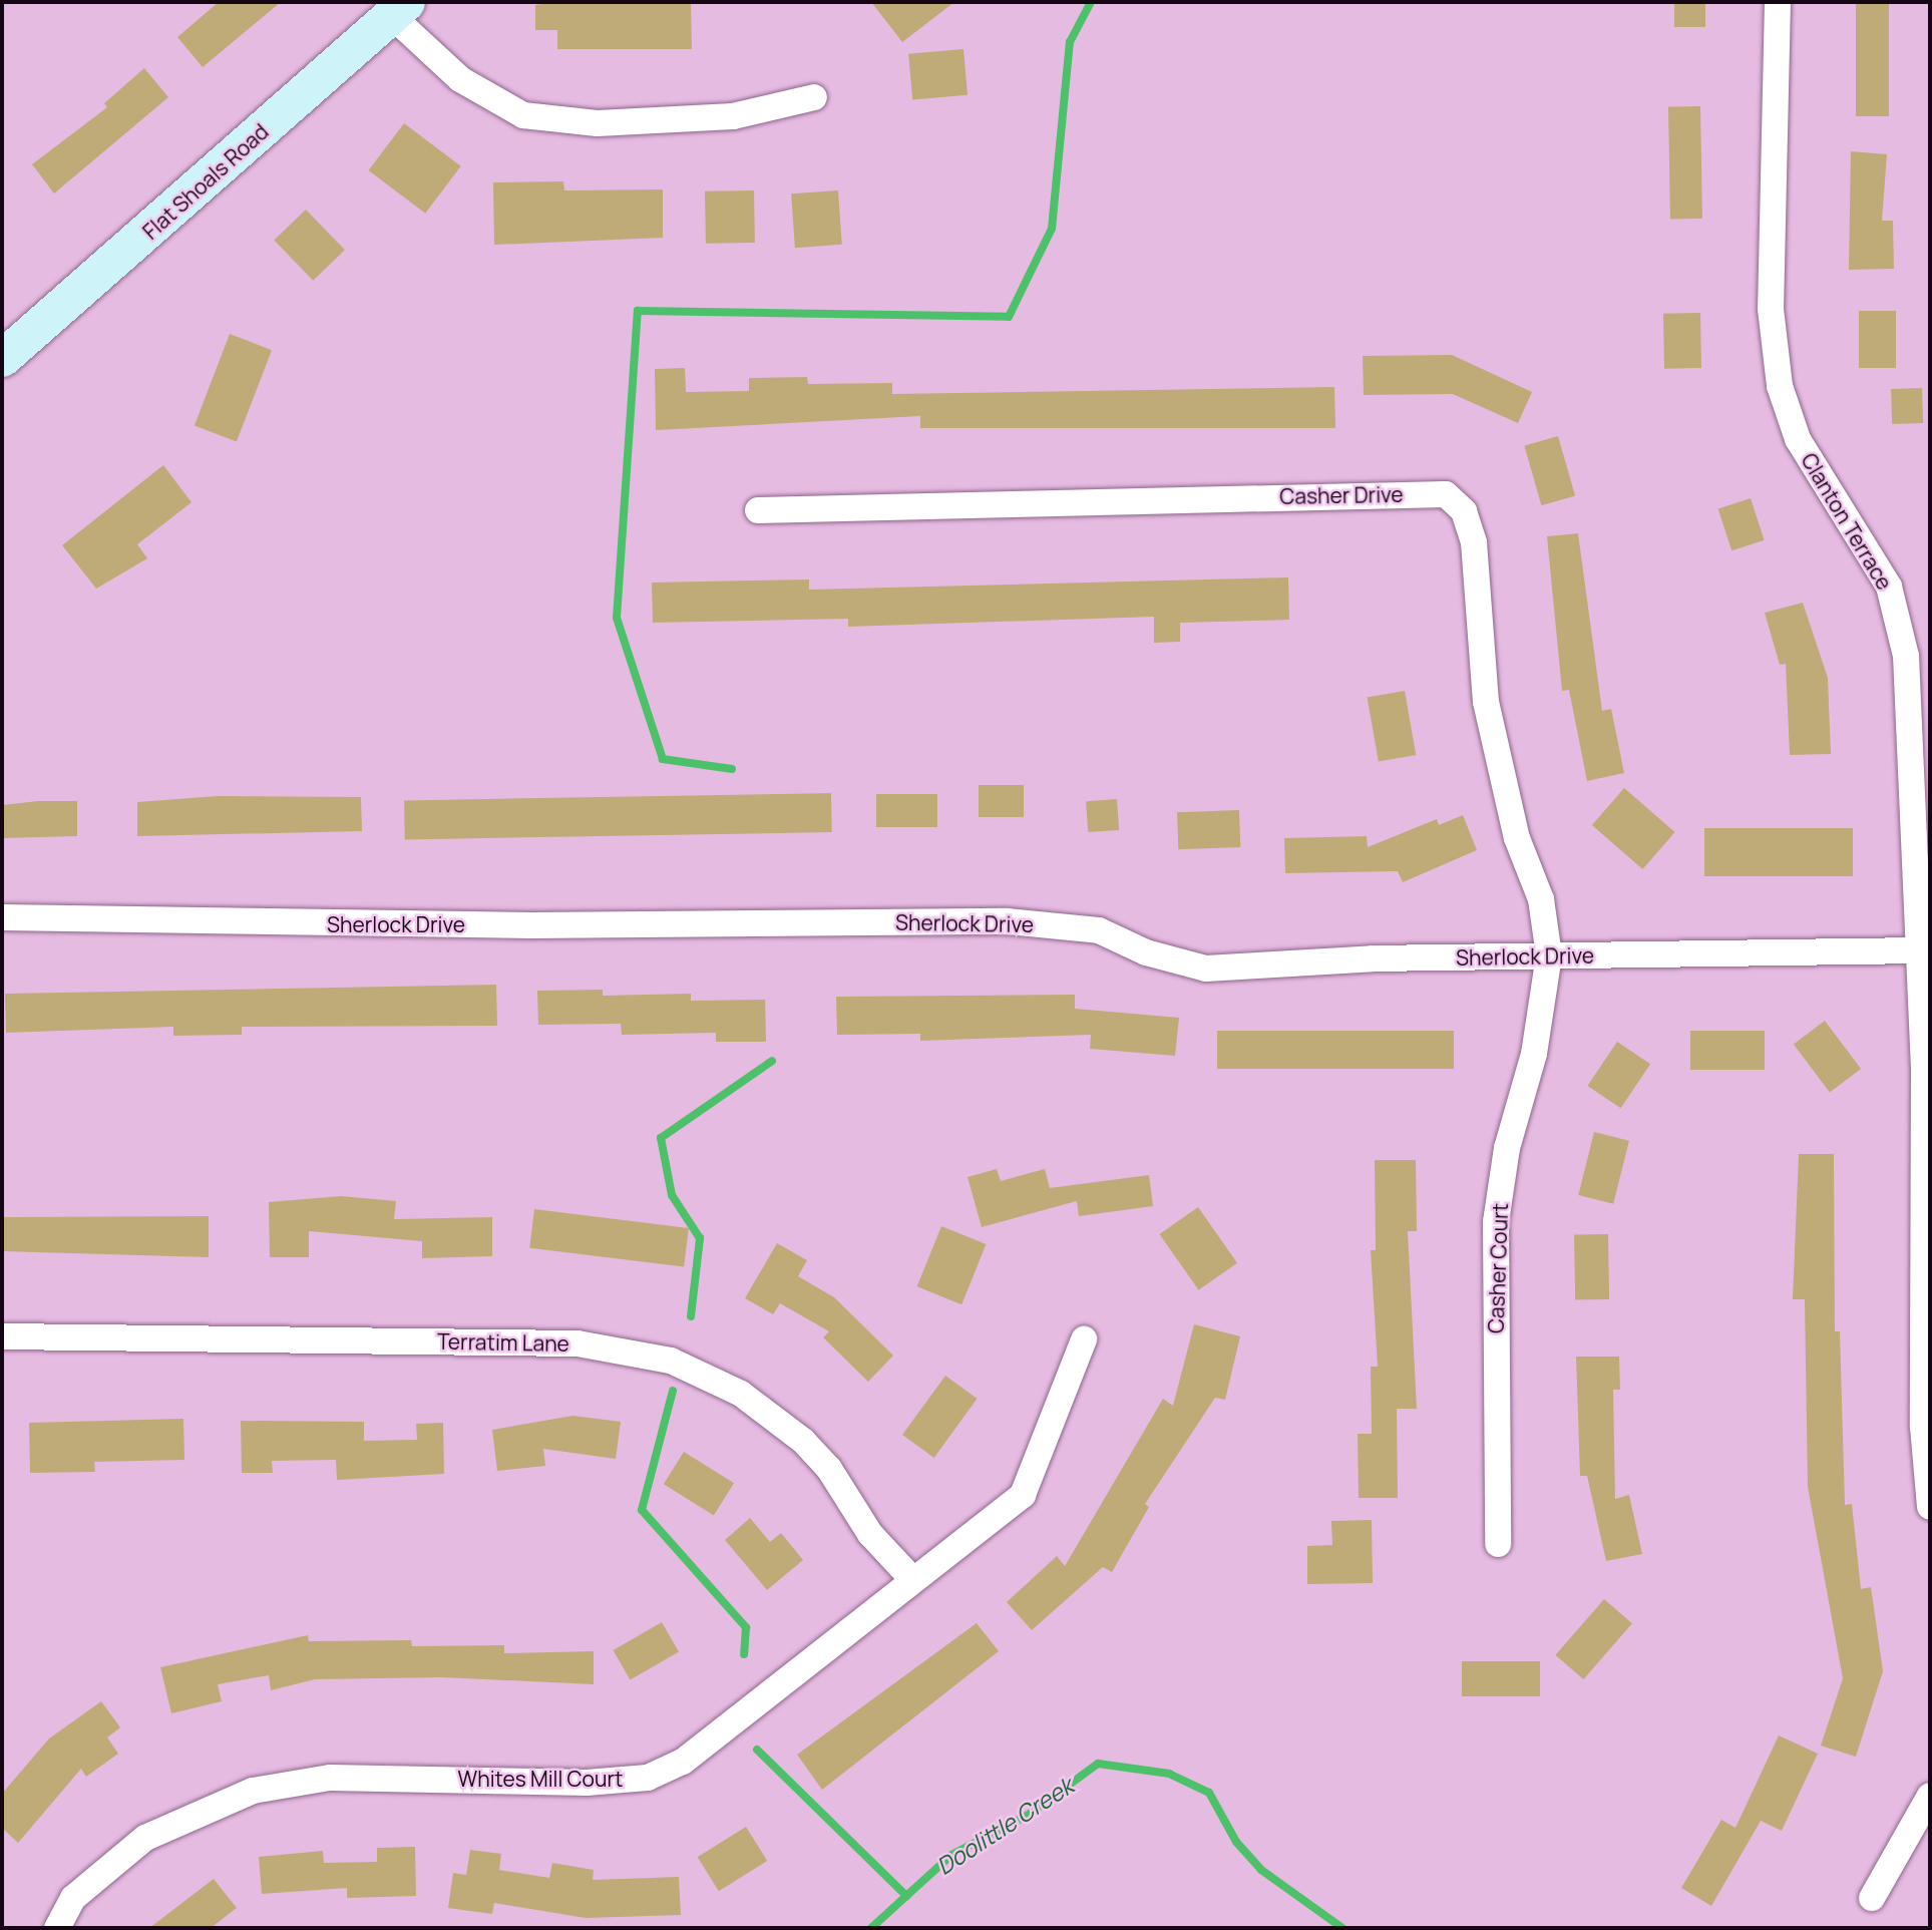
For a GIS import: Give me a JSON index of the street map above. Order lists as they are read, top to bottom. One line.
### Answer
{"streets":{"main road":["Flat Shoals Road"],"street":["Casher Drive","Clanton Terrace","Sherlock Drive","Casher Court","Terratim Lane","Whites Mill Court"]},"crossings":[["Casher Drive","Sherlock Drive"],["Casher Drive","Casher Court"],["Clanton Terrace","Sherlock Drive"],["Sherlock Drive","Casher Court"],["Terratim Lane","Whites Mill Court"]],"water":["Doolittle Creek"]}
